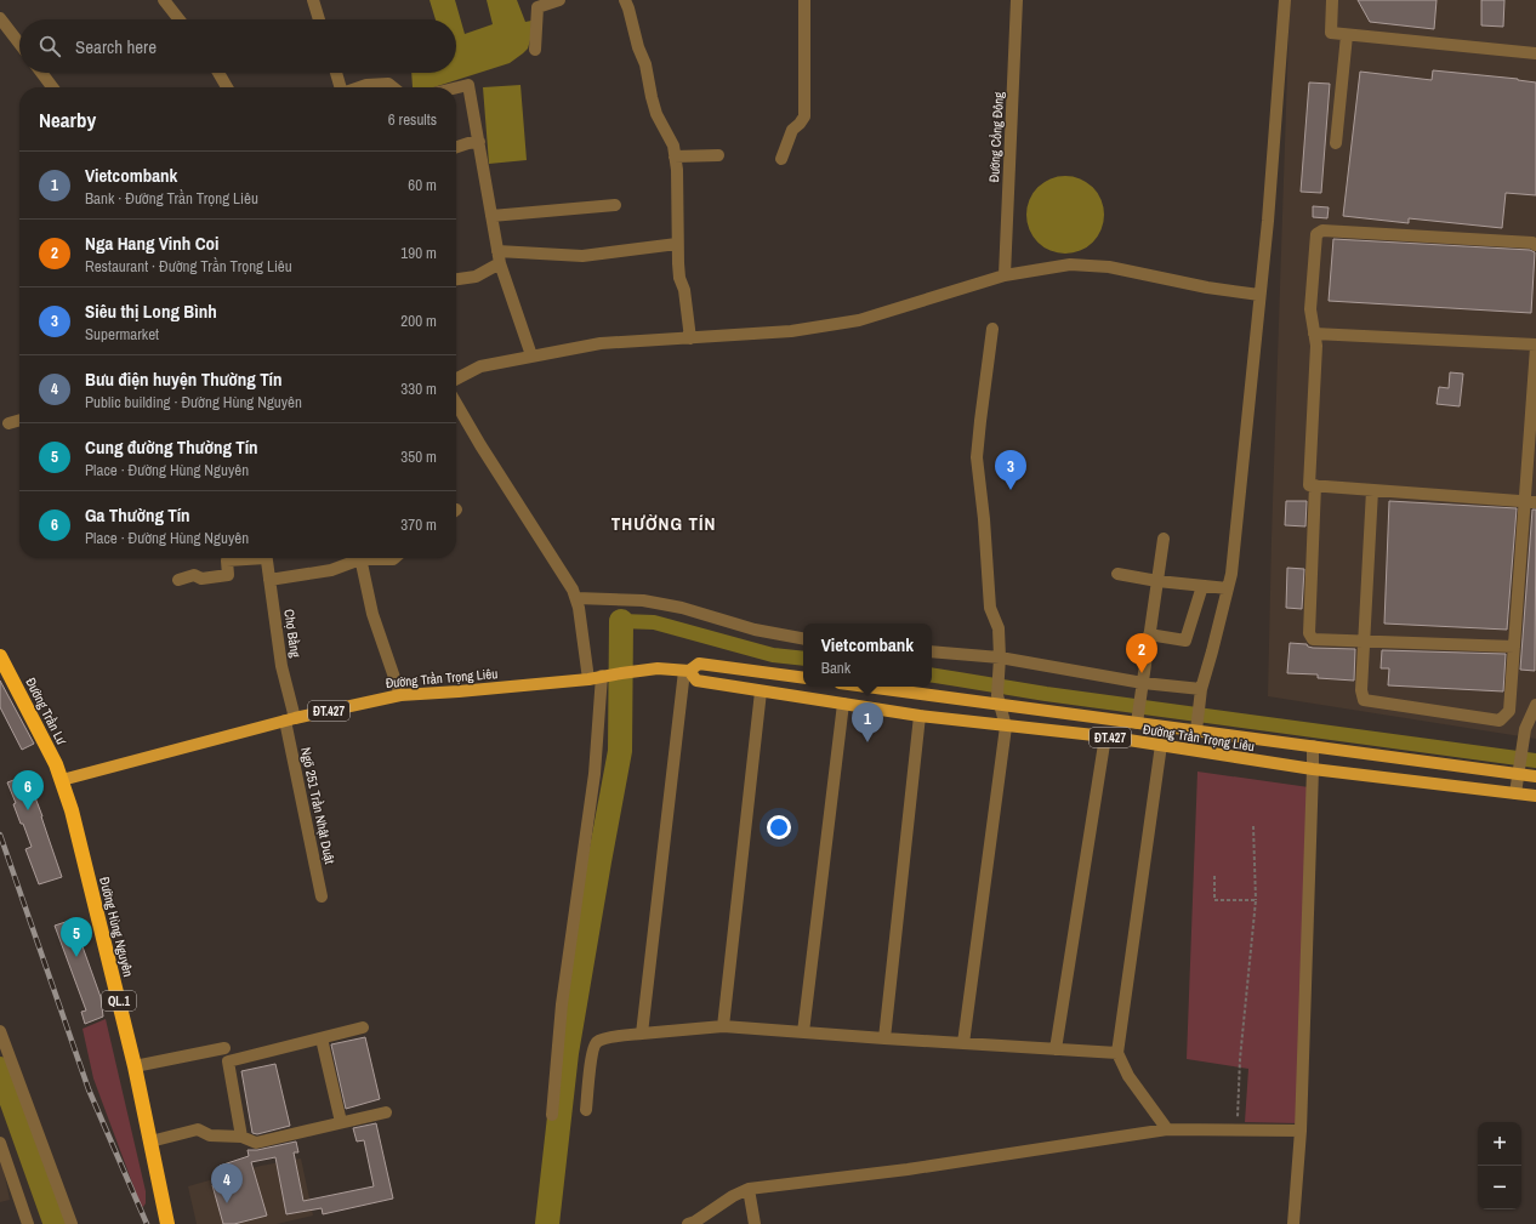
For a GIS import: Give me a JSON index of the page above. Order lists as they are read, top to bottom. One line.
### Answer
{"streets":{"highway":["Đường Trần Lư","Đường Hùng Nguyên","QL.1"],"main road":["Đường Trần Trọng Liêu","ĐT.427"],"street":["Đường Cổng Đông","Chợ Bằng","Ngõ 251 Trần Nhật Duật"]},"crossings":[["Chợ Bằng","Đường Trần Trọng Liêu"],["Chợ Bằng","Ngõ 251 Trần Nhật Duật"],["Đường Trần Trọng Liêu","Đường Trần Lư"],["Đường Trần Trọng Liêu","Ngõ 251 Trần Nhật Duật"],["Đường Trần Trọng Liêu","Đường Hùng Nguyên"],["Đường Trần Lư","Đường Hùng Nguyên"]],"districts":["THƯỜNG TÍN"],"page":{"search":"Search here","heading":["Nearby","6 results"],"list":[{"mark":"1","name":"Vietcombank","note":"Bank · Đường Trần Trọng Liêu","value":"60 m"},{"mark":"2","name":"Nga Hang Vinh Coi","note":"Restaurant · Đường Trần Trọng Liêu","value":"190 m"},{"mark":"3","name":"Siêu thị Long Bình","note":"Supermarket","value":"200 m"},{"mark":"4","name":"Bưu điện huyện Thường Tín","note":"Public building · Đường Hùng Nguyên","value":"330 m"},{"mark":"5","name":"Cung đường Thường Tín","note":"Place · Đường Hùng Nguyên","value":"350 m"},{"mark":"6","name":"Ga Thường Tín","note":"Place · Đường Hùng Nguyên","value":"370 m"}],"pins":["3","2","1","6","5","4"],"popup":["Vietcombank","Bank"],"map_buttons":["+","−"]}}
